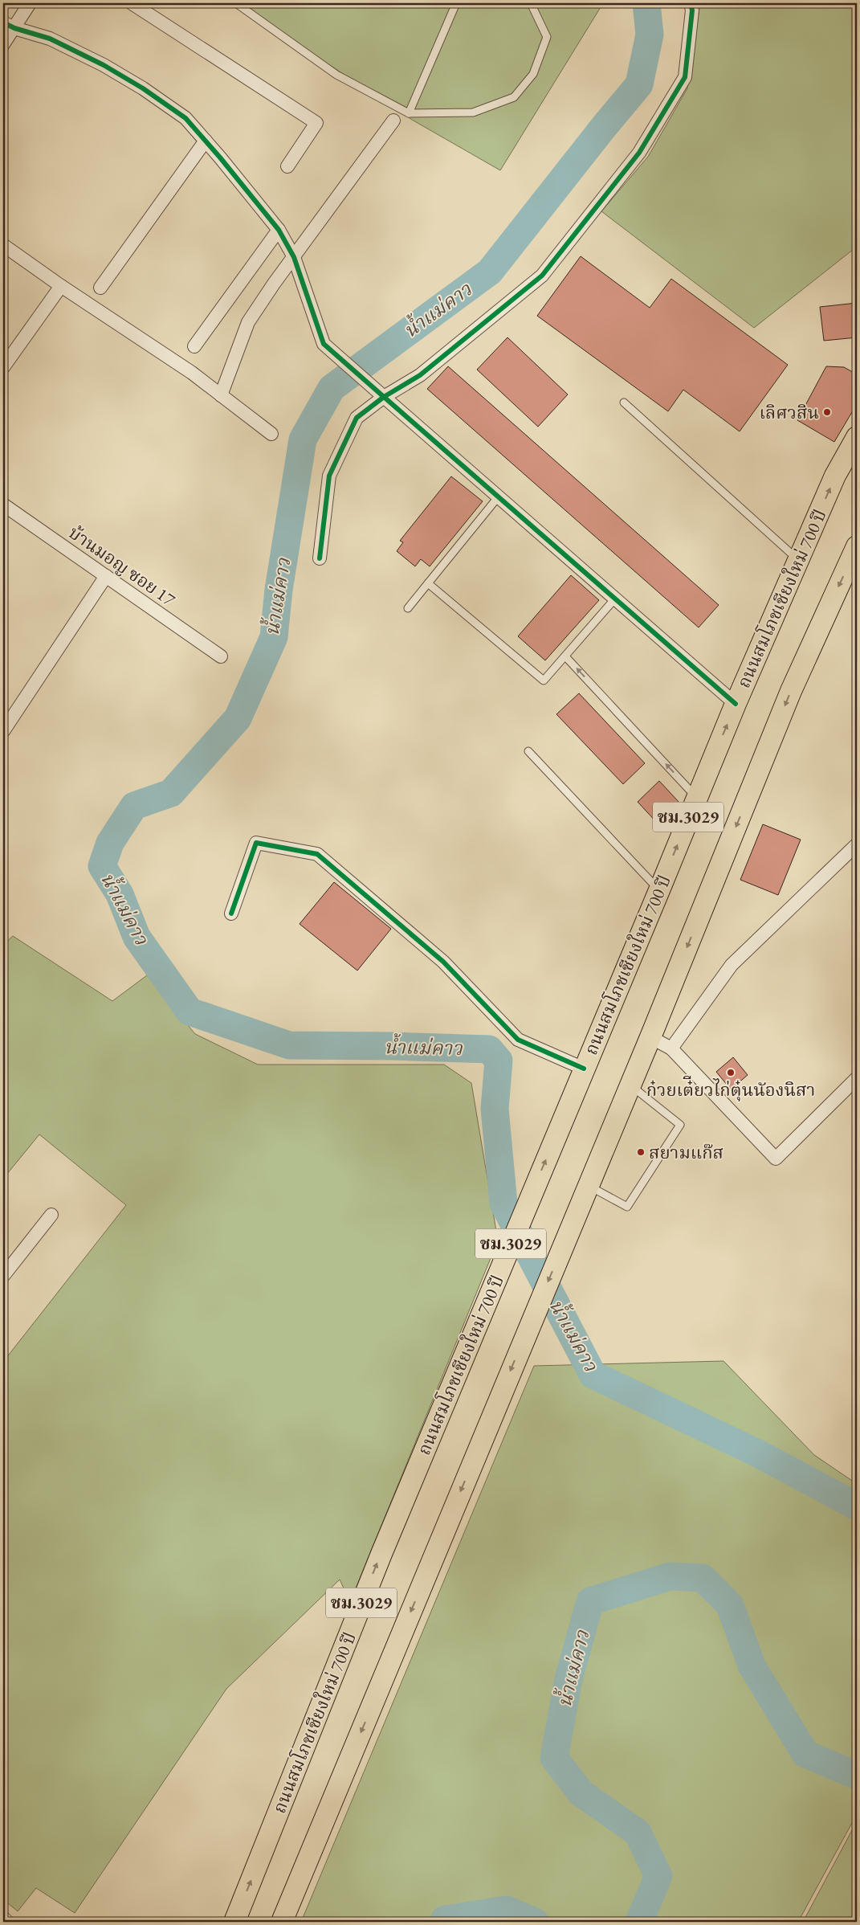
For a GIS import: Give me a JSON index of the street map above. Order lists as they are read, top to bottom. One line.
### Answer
{"streets":{"main road":["ถนนสมโภชเชียงใหม่ 700 ปี","ชม.3029"],"street":["บ้านมอญ ซอย 17"]},"water":["น้ำแม่คาว"],"places":["เลิศวสิน","ก๋วยเต๋ียวไก่ตุ๋นนัองนิสา","สยามแก๊ส"]}
